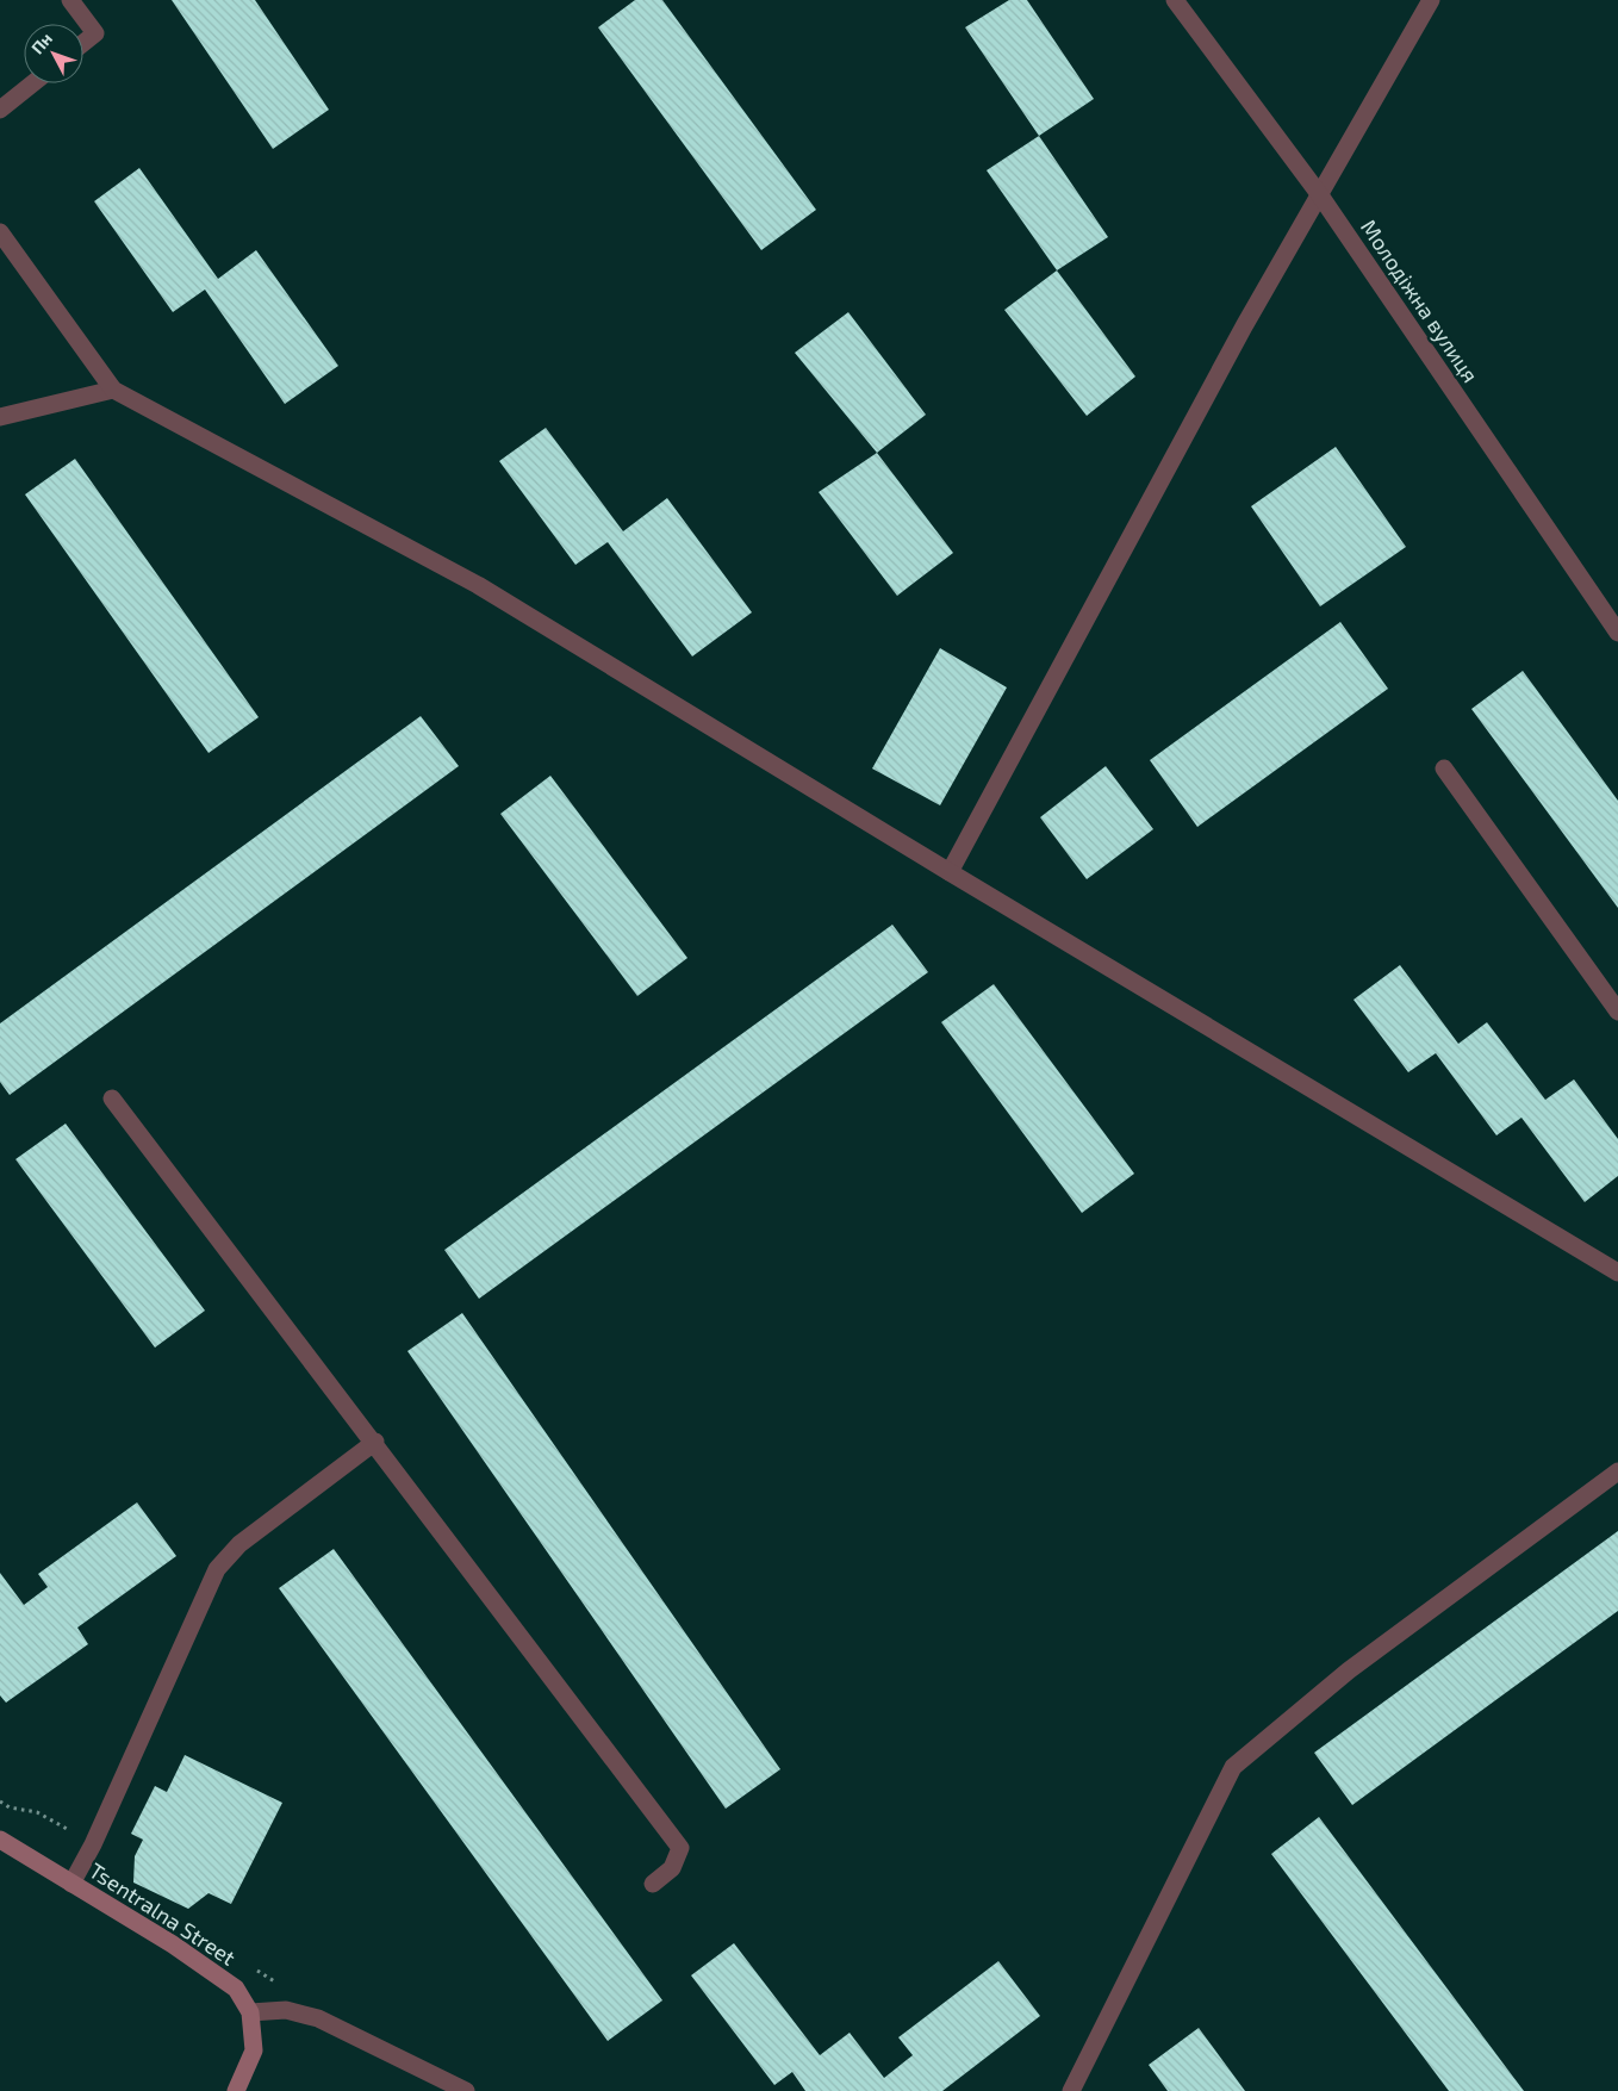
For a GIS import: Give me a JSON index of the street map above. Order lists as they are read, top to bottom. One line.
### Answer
{"streets":{"main road":["Tsentralna Street"],"street":["Молодіжна вулиця"]},"north":"top left"}
